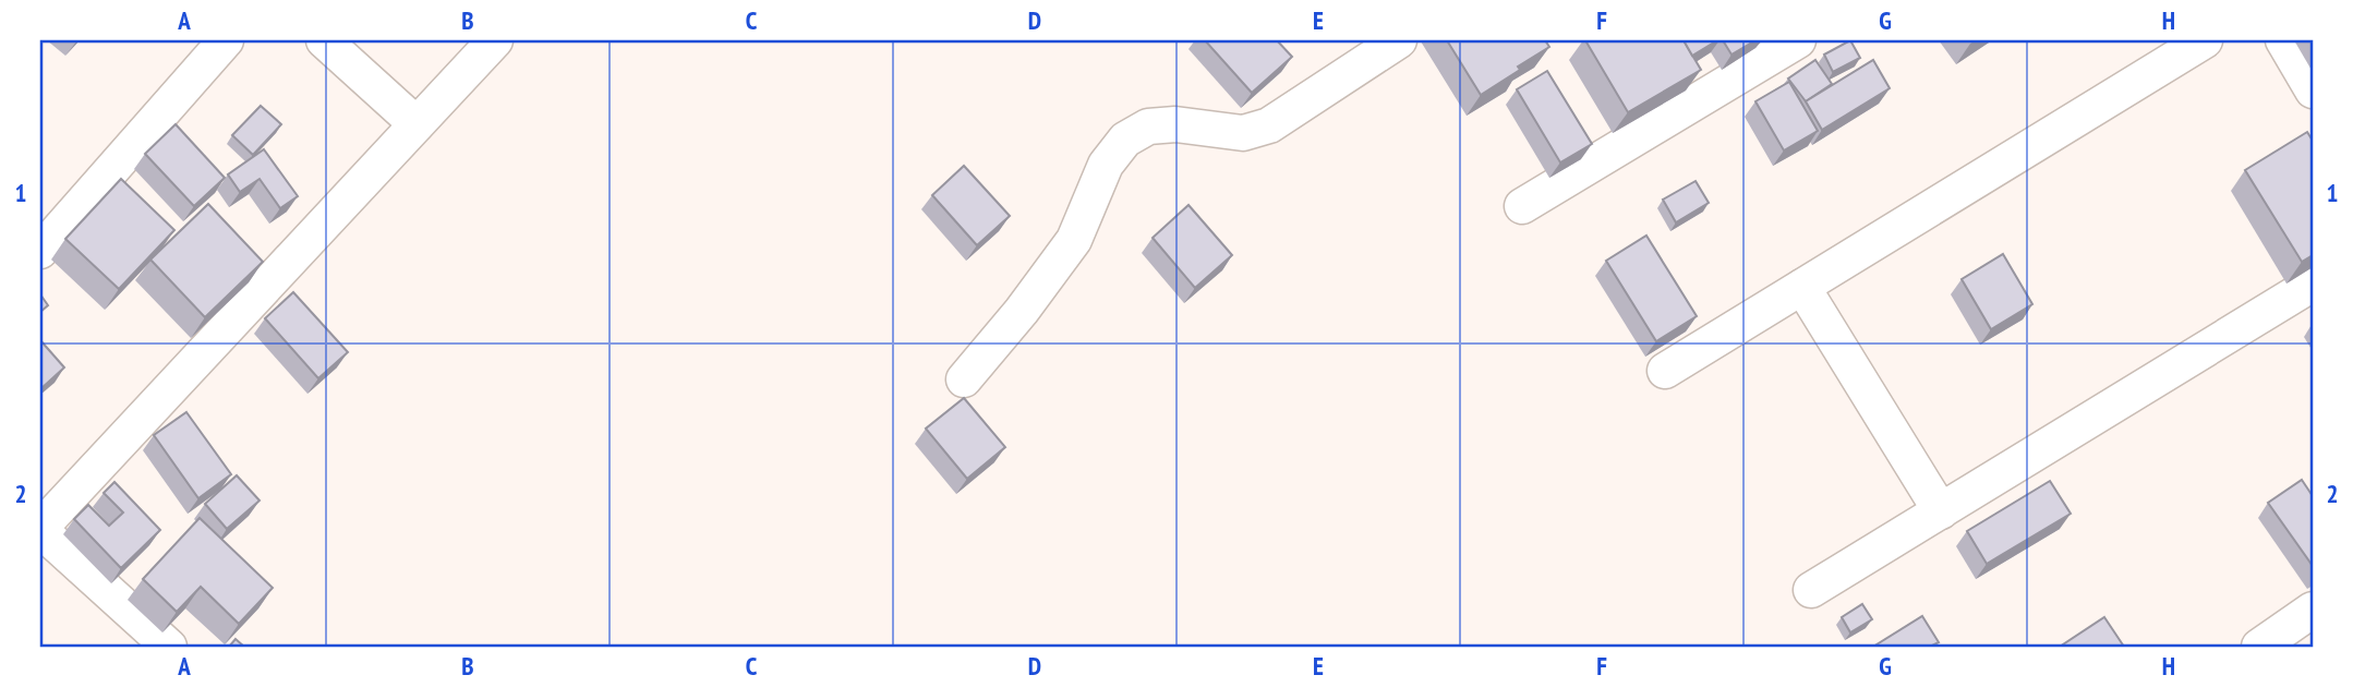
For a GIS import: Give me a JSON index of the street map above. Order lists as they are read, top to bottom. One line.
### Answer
{"grid":{"columns":["A","B","C","D","E","F","G","H"],"rows":["1","2"]}}
